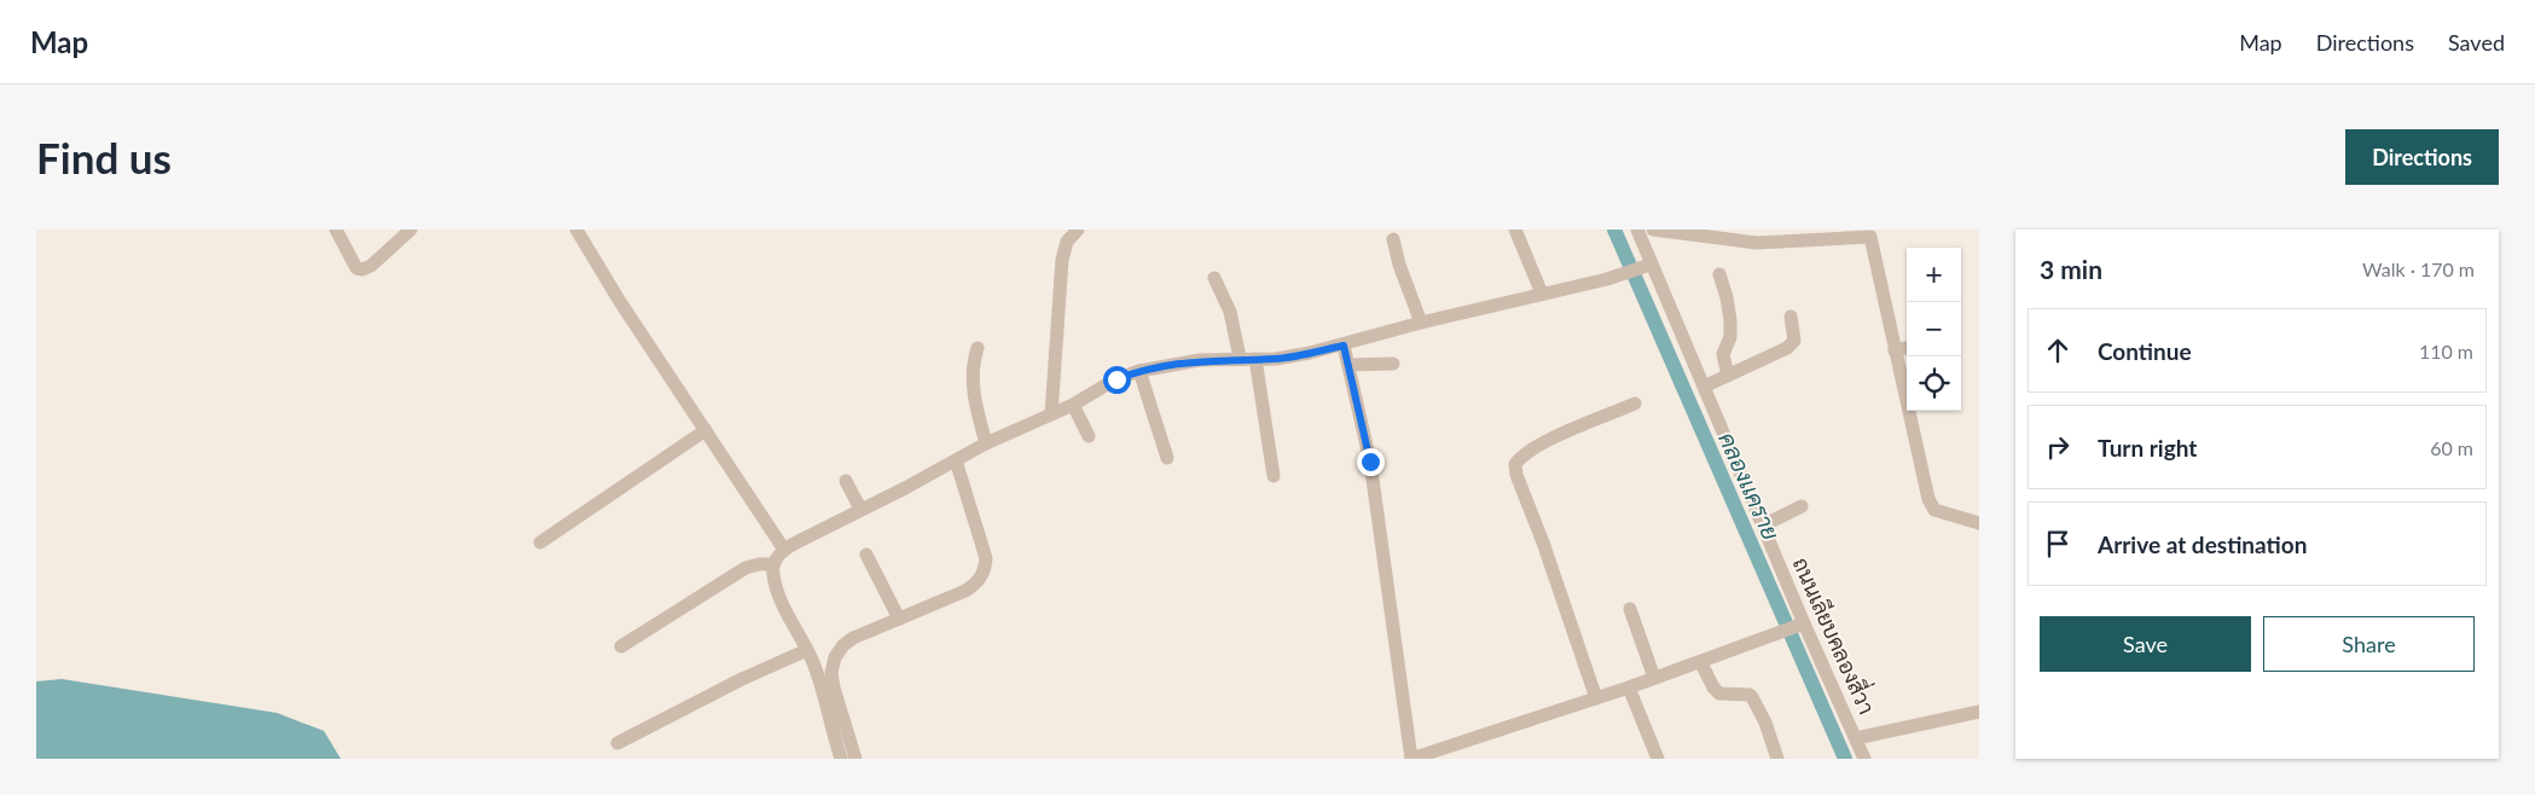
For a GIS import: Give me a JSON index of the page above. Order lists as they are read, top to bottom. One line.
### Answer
{"streets":{"street":["ถนนเลียบคลองสี่วา"]},"water":["คลองเเคราย"],"page":{"header":"Map","nav":["Map","Directions","Saved"],"buttons":["Directions",["Save","Share"]],"title":"Find us","heading":["3 min","Walk · 170 m"],"map_buttons":["+","−"],"list":[["Continue","110 m"],["Turn right","60 m"],"Arrive at destination"]}}
